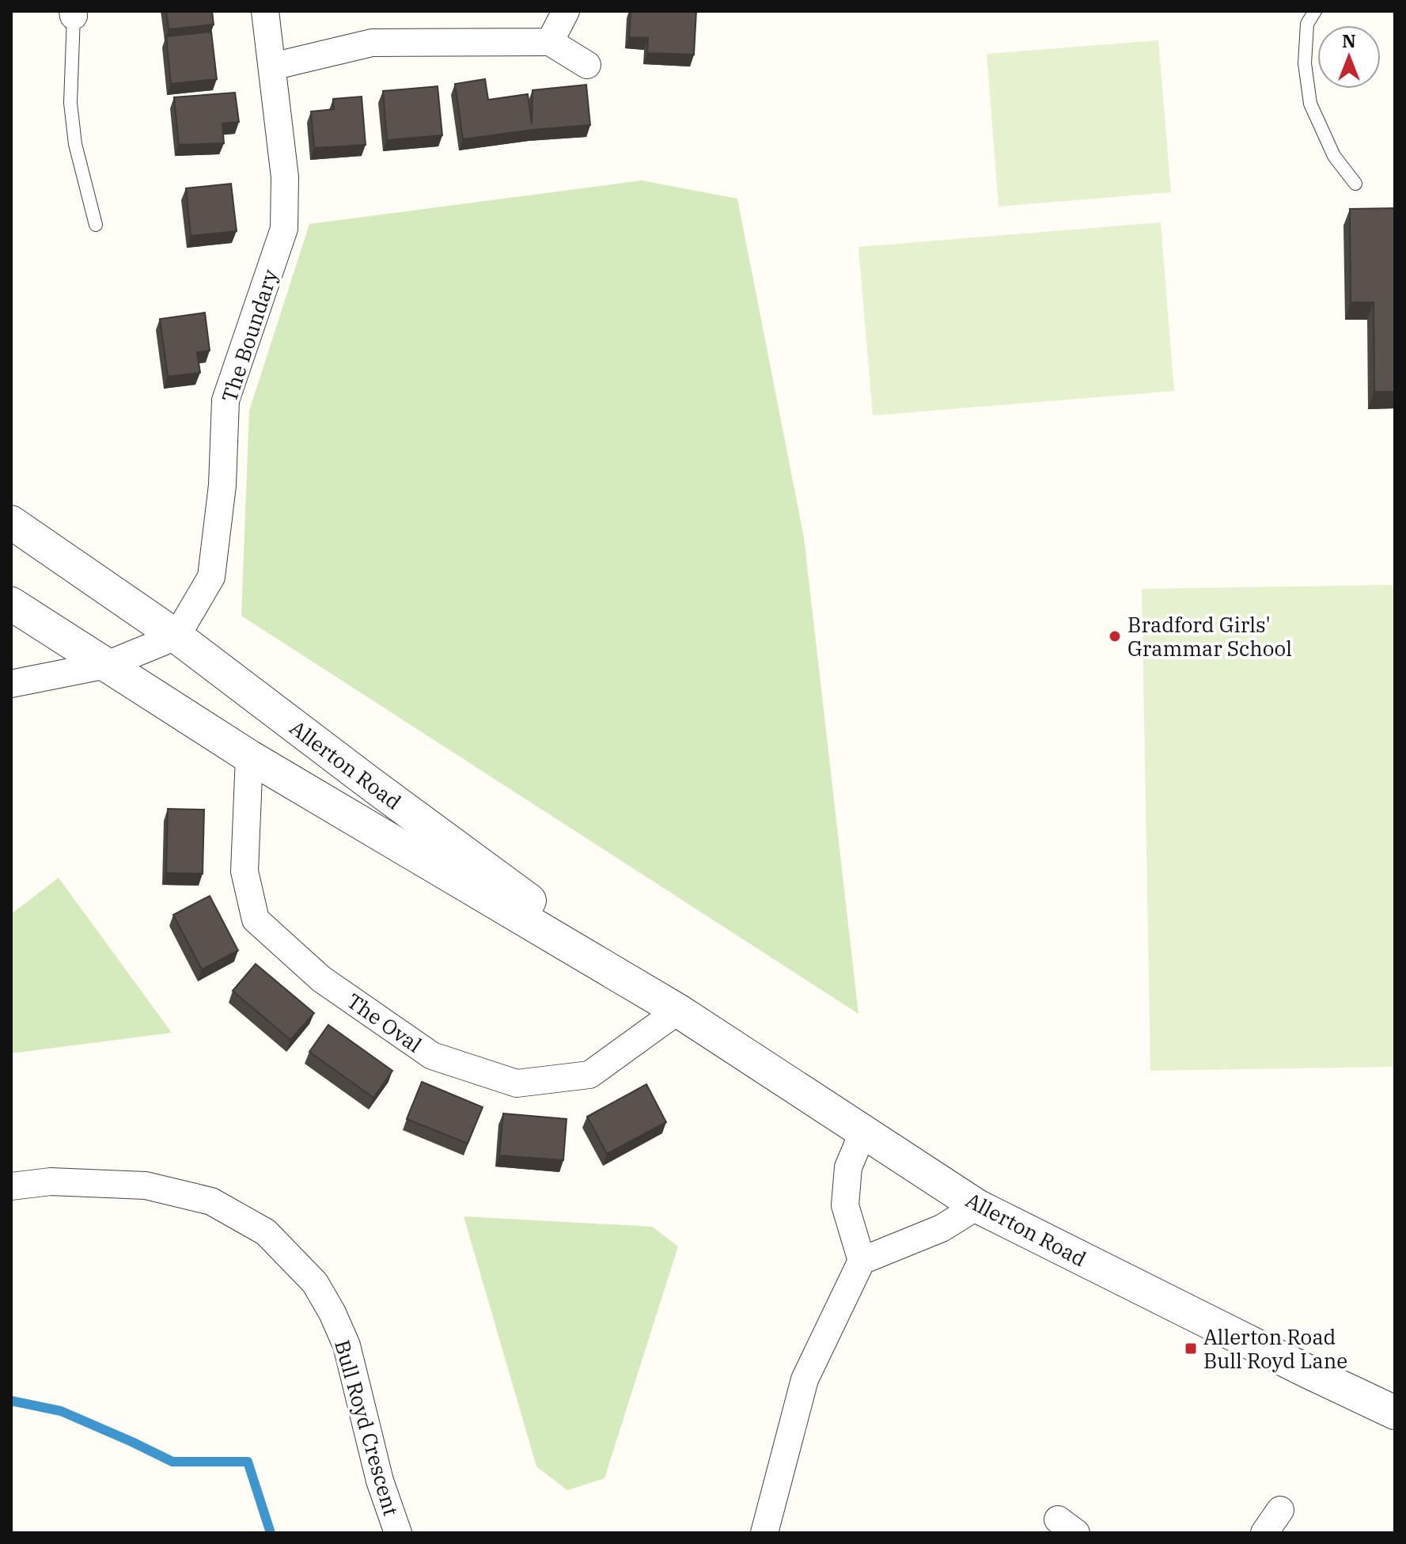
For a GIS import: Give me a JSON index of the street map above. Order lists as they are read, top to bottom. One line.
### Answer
{"streets":{"street":["The Boundary","Allerton Road","The Oval","Bull Royd Crescent"]},"crossings":[["The Boundary","Allerton Road"],["Allerton Road","The Oval"]],"places":{"other":["Bradford Girls' Grammar School"],"transit":["Allerton Road Bull Royd Lane"]},"north":"top"}
